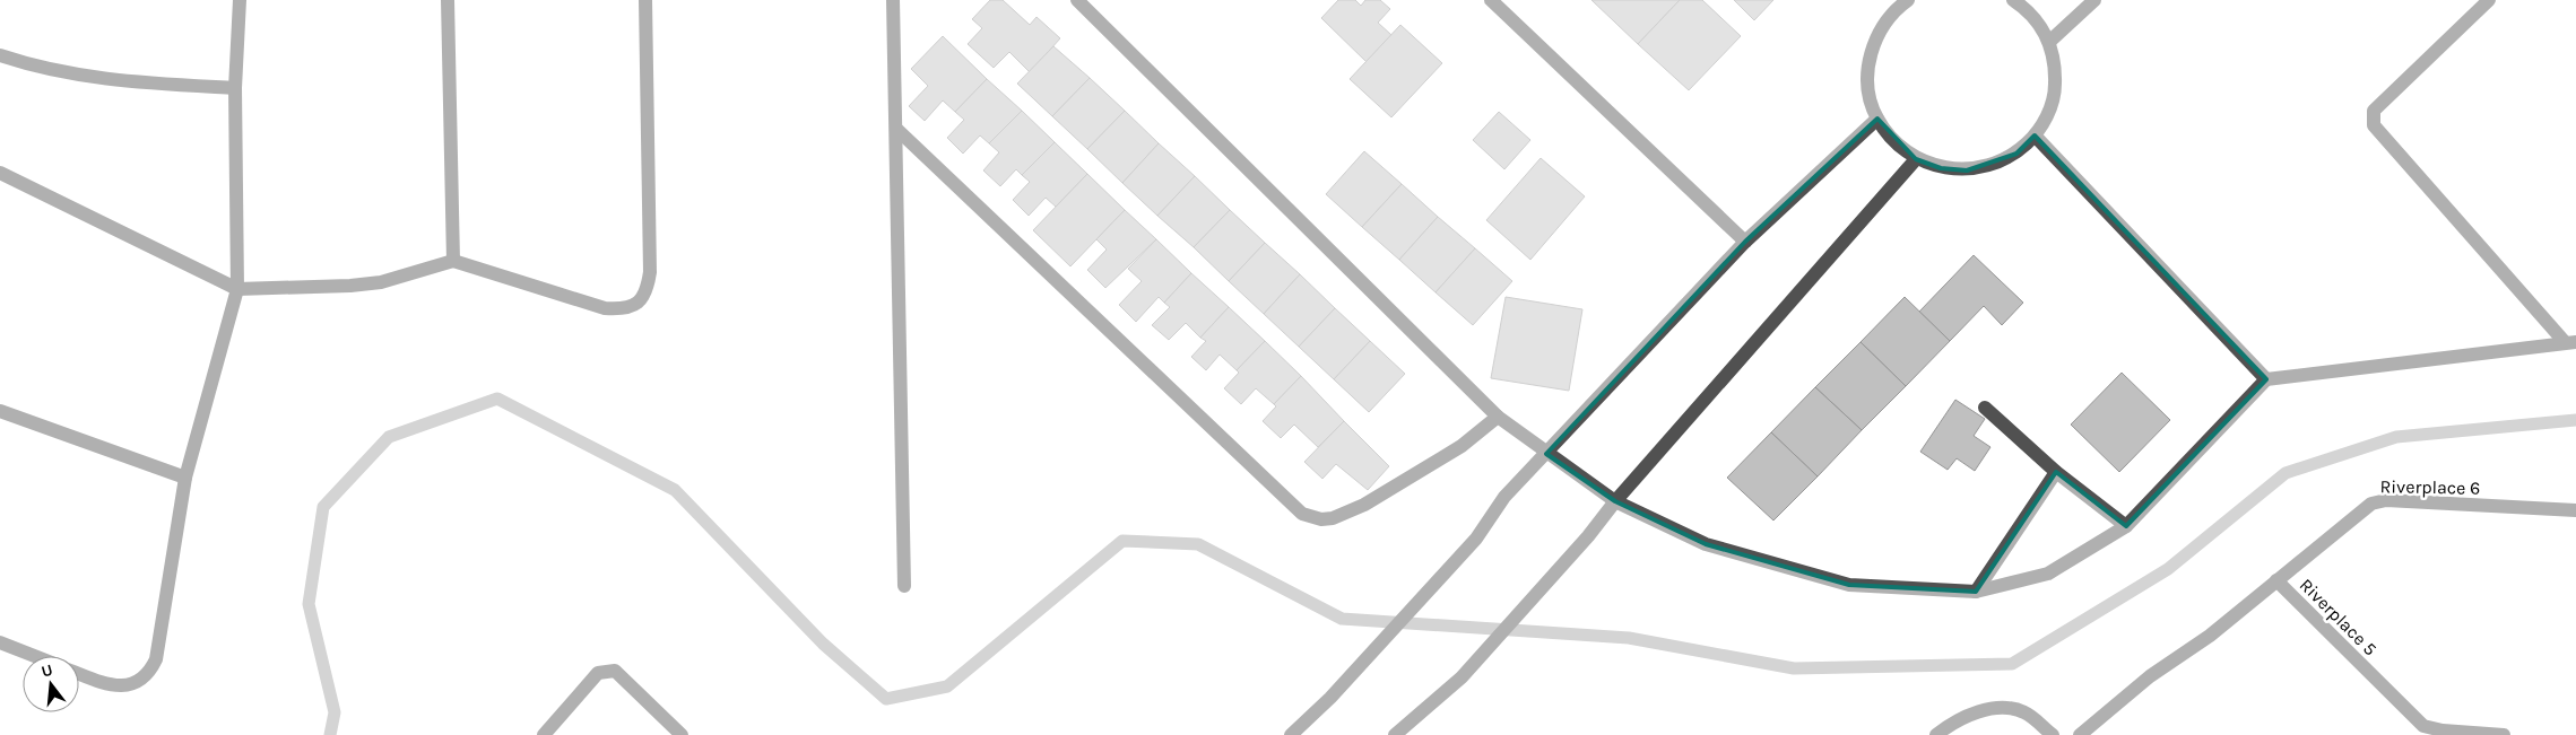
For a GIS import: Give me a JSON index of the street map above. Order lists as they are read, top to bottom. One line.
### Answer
{"streets":{"street":["Riverplace 6","Riverplace 5"]},"crossings":[["Riverplace 6","Riverplace 5"]],"north":"top"}
